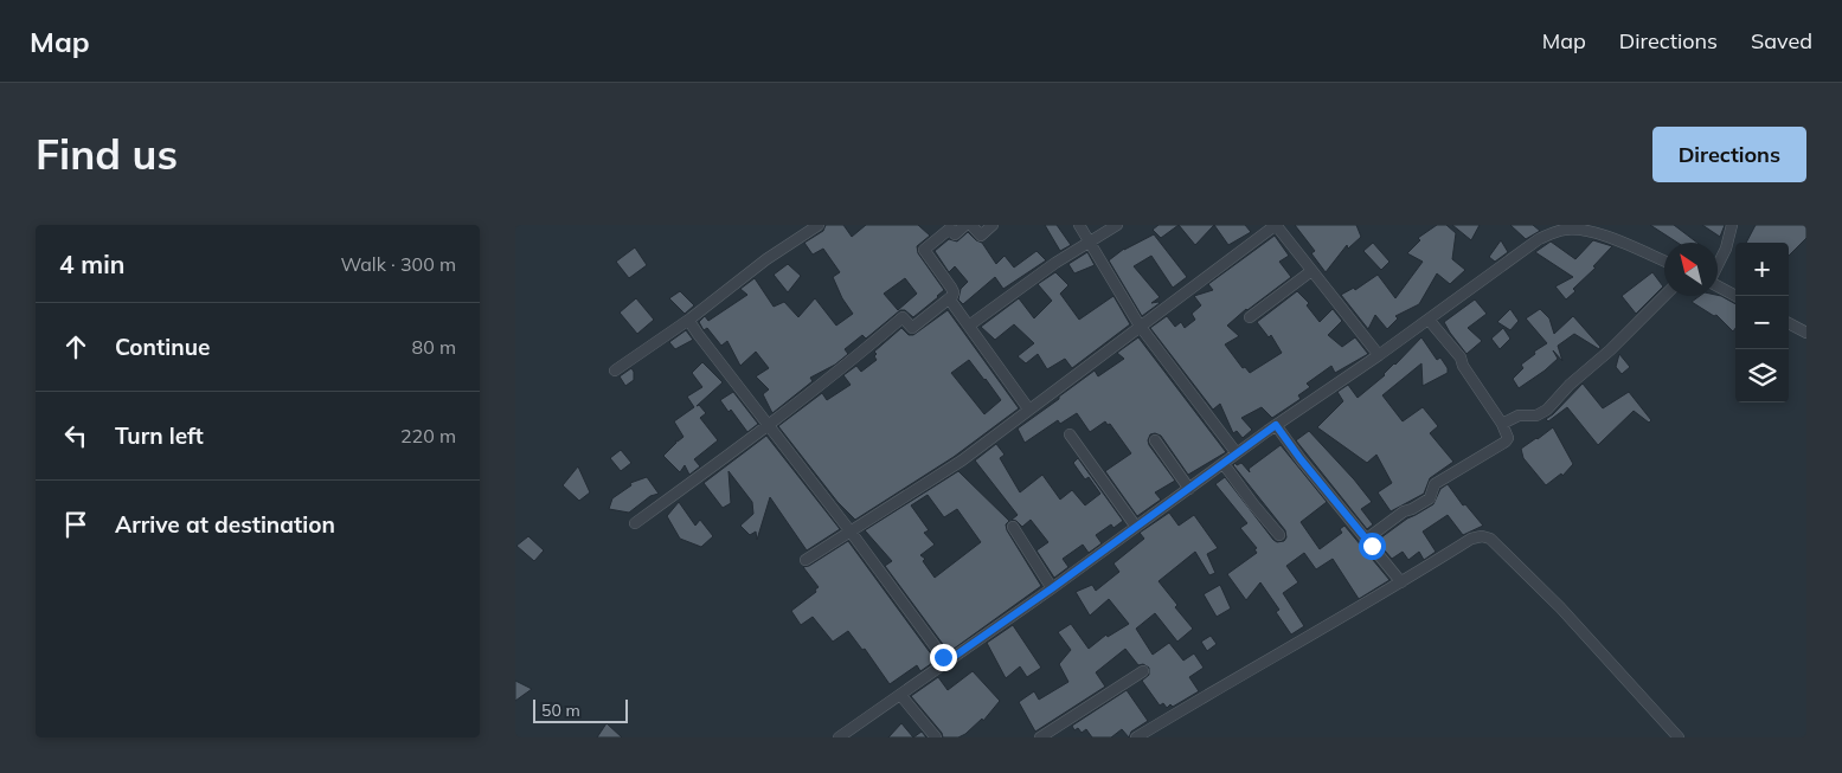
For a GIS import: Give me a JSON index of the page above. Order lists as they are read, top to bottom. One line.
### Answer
{"scale_bar":"50 m","north":"top left","page":{"header":"Map","nav":["Map","Directions","Saved"],"buttons":"Directions","title":"Find us","heading":["4 min","Walk · 300 m"],"map_buttons":["+","−"],"list":[["Continue","80 m"],["Turn left","220 m"],"Arrive at destination"],"scale":"50 m"}}
